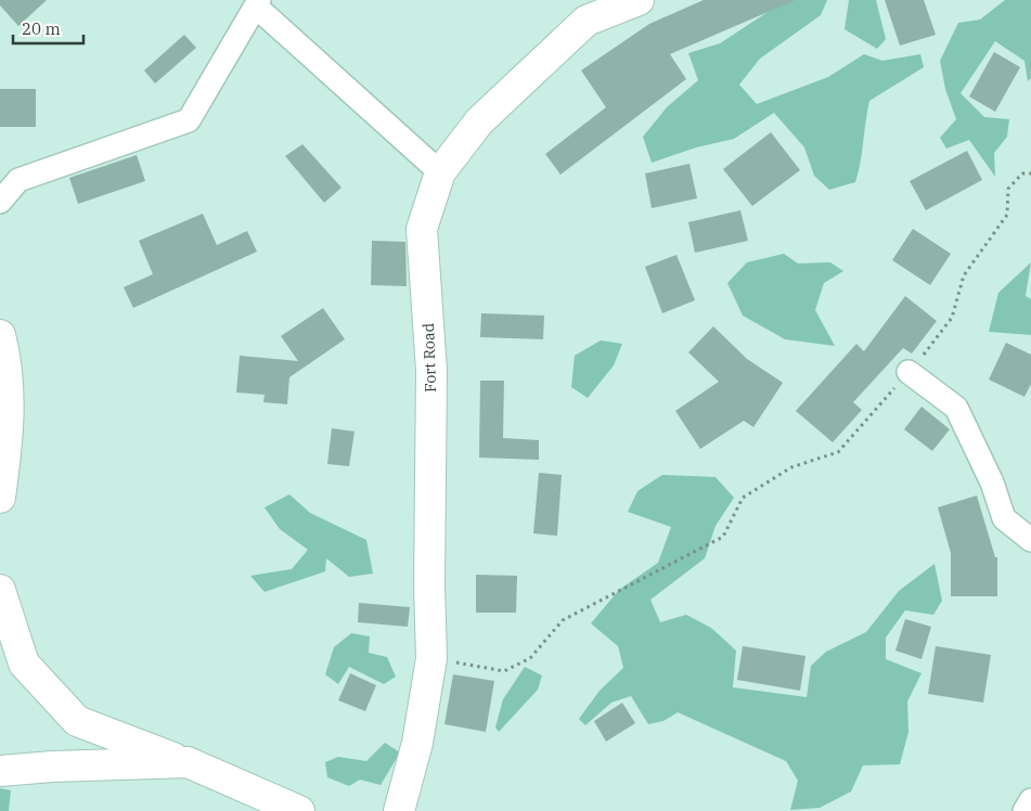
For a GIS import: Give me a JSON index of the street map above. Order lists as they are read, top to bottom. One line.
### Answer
{"streets":{"street":["Fort Road"]},"scale_bar":"20 m"}
